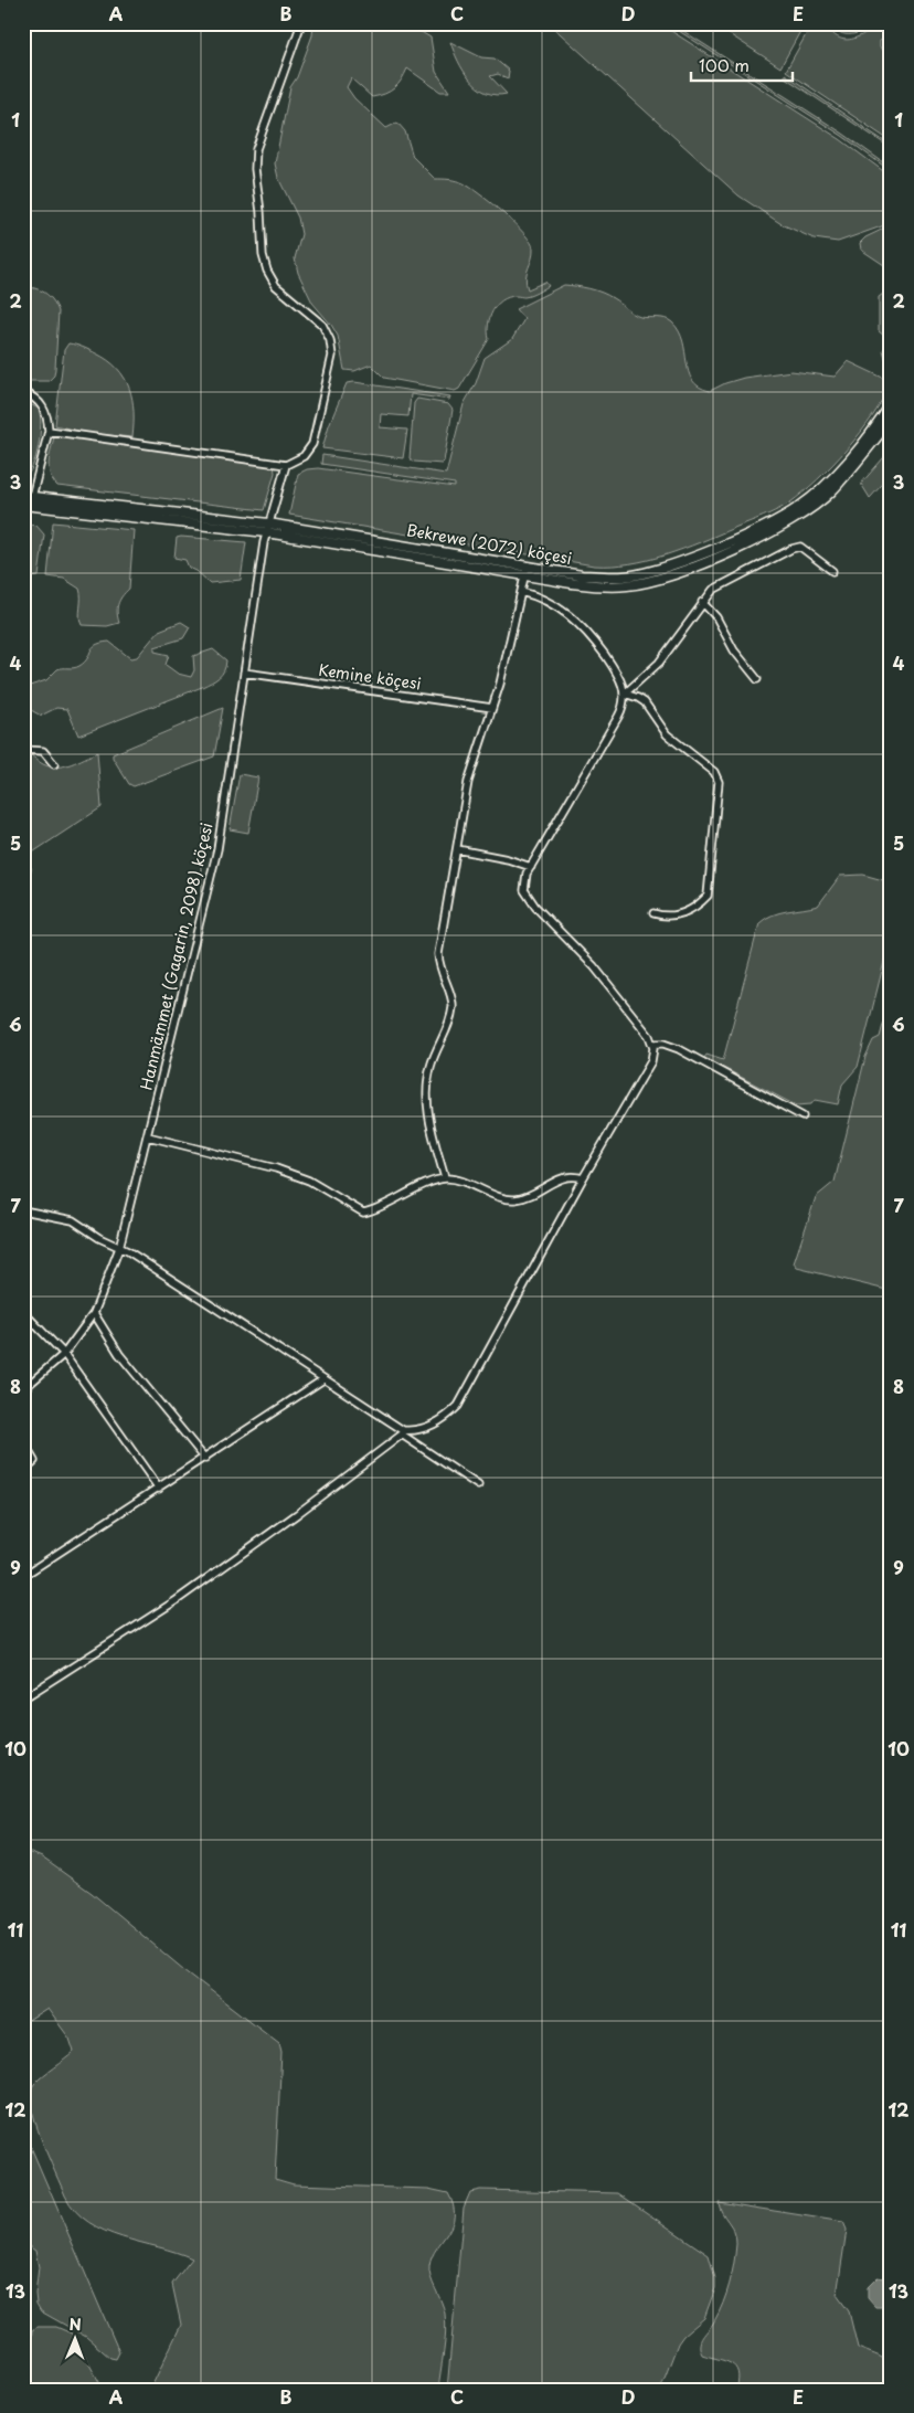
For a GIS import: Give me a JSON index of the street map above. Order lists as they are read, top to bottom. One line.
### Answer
{"streets":{"main road":["Bekrewe (2072) köçesi"],"street":["Kemine köçesi","Hanmämmet (Gagarin, 2098) köçesi"]},"crossings":[["Bekrewe (2072) köçesi","Hanmämmet (Gagarin, 2098) köçesi"],["Kemine köçesi","Hanmämmet (Gagarin, 2098) köçesi"]],"scale_bar":"100 m","north":"top","grid":{"columns":["A","B","C","D","E"],"rows":["1","2","3","4","5","6","7","8","9","10","11","12","13"]}}
